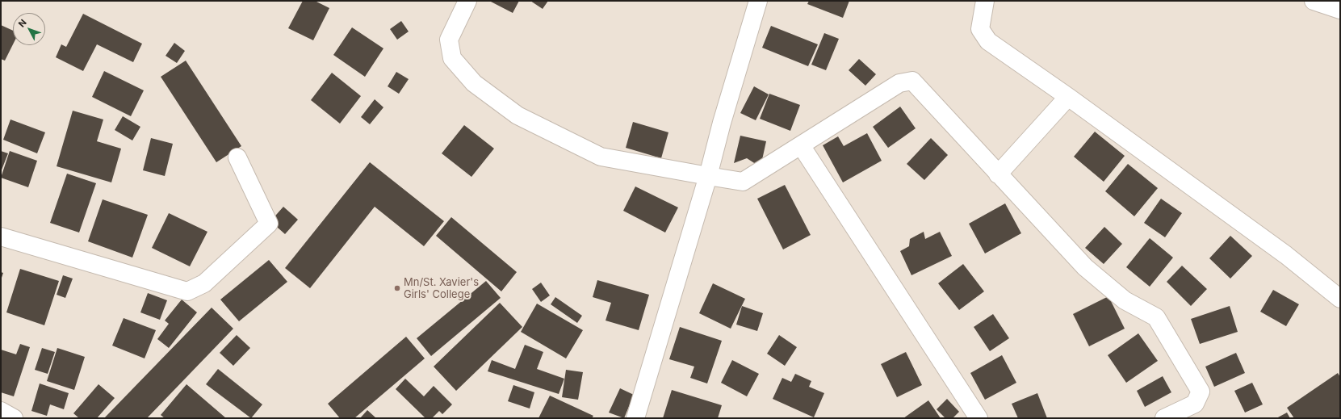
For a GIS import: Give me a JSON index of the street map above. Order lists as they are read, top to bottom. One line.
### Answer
{"places":["Mn/St. Xavier's Girls' College"],"north":"top left"}
